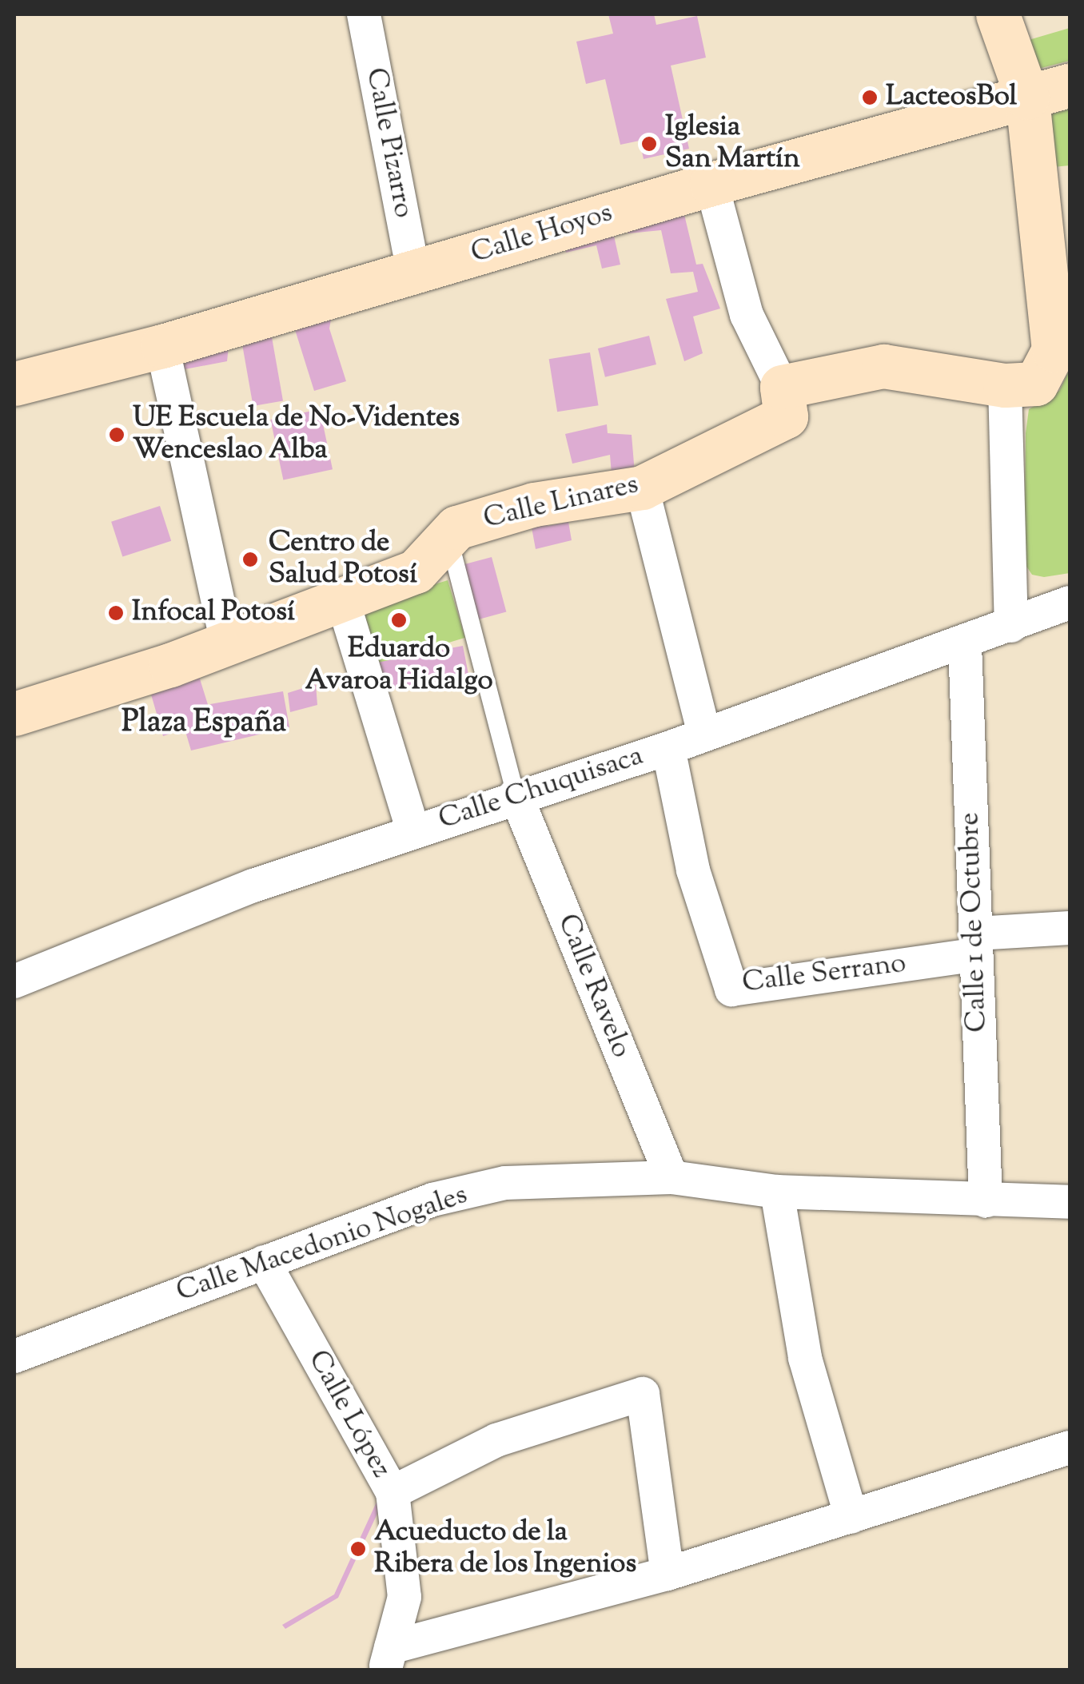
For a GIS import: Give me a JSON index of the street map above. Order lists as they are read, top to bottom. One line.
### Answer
{"streets":{"main road":["Calle Hoyos","Calle Linares"],"street":["Calle Pizarro","Calle Chuquisaca","Calle 1 de Octubre","Calle Serrano","Calle Ravelo","Calle Macedonio Nogales","Calle López"]},"crossings":[["Calle Pizarro","Calle Hoyos"],["Calle Chuquisaca","Calle 1 de Octubre"],["Calle Chuquisaca","Calle Serrano"],["Calle Chuquisaca","Calle Ravelo"],["Calle 1 de Octubre","Calle Serrano"],["Calle 1 de Octubre","Calle Macedonio Nogales"],["Calle Ravelo","Calle Macedonio Nogales"],["Calle Macedonio Nogales","Calle López"]],"districts":["Plaza España"],"places":["LacteosBol","Iglesia San Martín","UE Escuela de No-Videntes Wenceslao Alba","Centro de Salud Potosí","Infocal Potosí","Eduardo Avaroa Hidalgo","Acueducto de la Ribera de los Ingenios"]}
